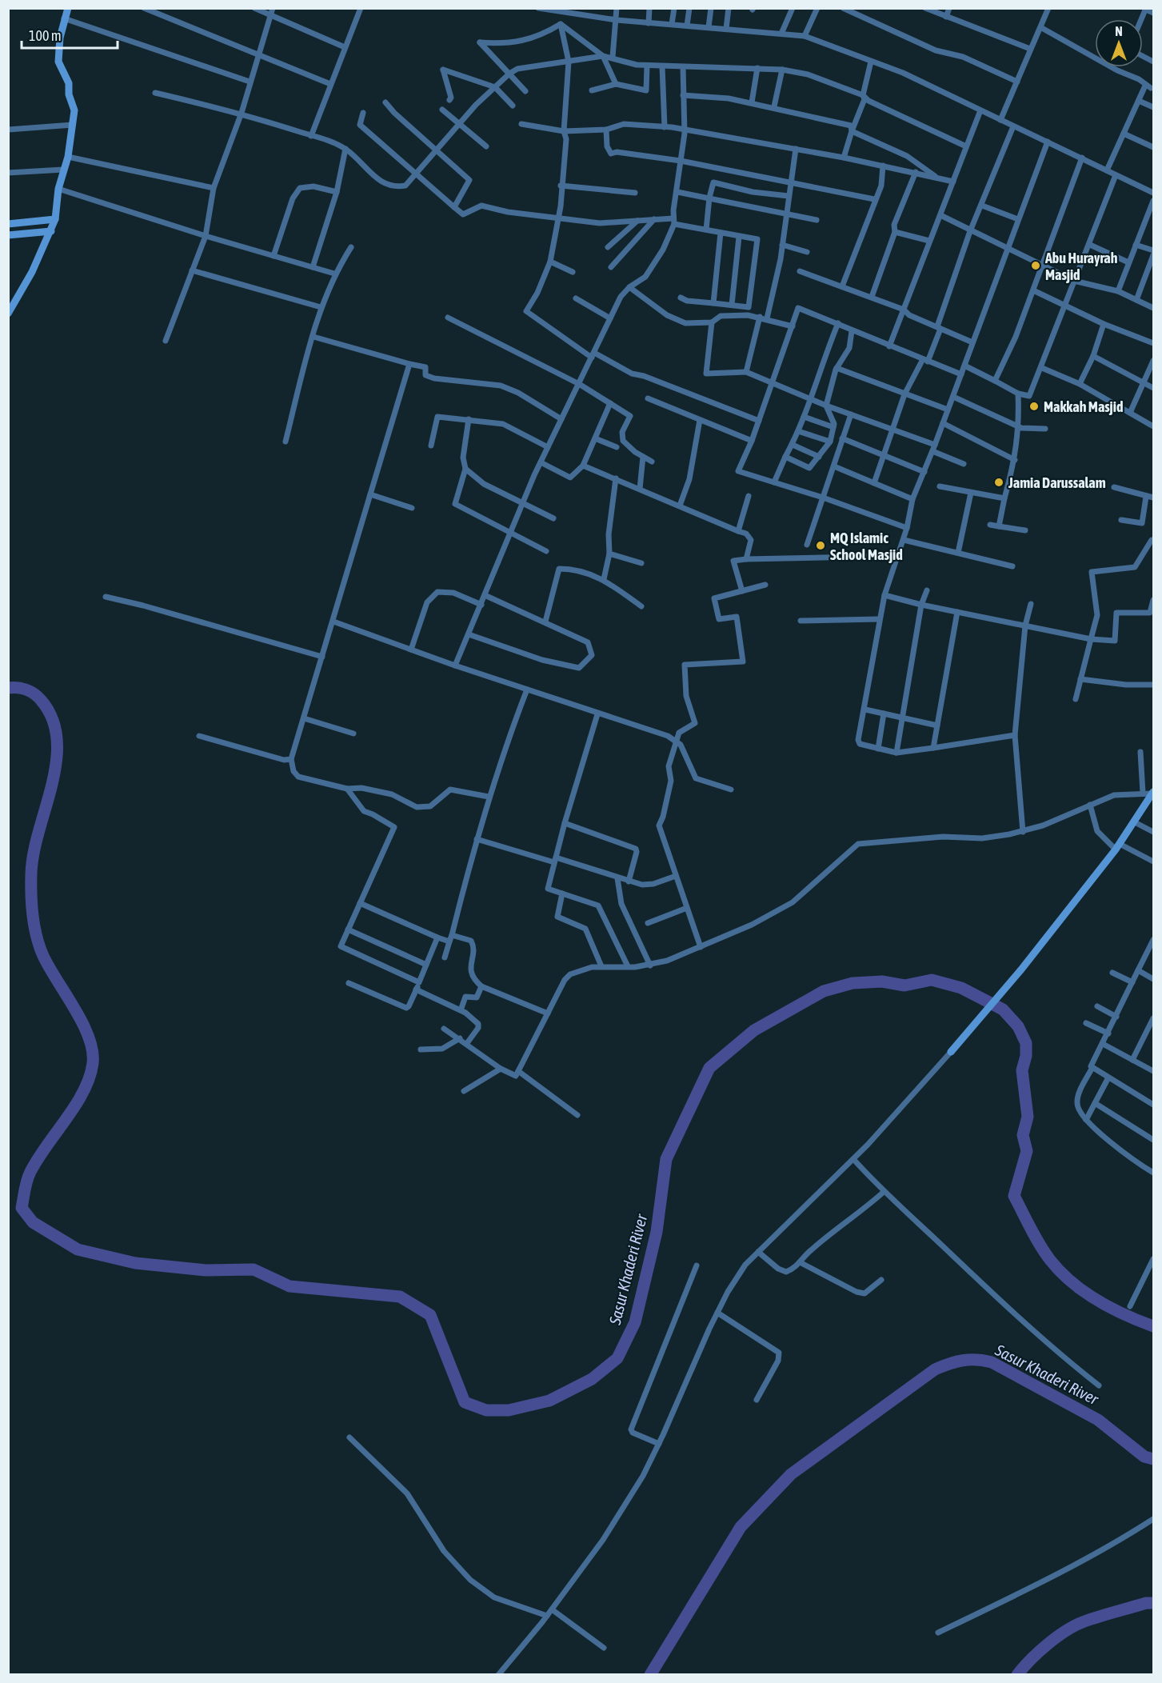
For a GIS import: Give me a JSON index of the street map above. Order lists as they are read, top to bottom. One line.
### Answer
{"water":["Sasur Khaderi River"],"places":["Abu Hurayrah Masjid","Makkah Masjid","Jamia Darussalam","MQ Islamic School Masjid"],"scale_bar":"100 m","north":"top"}
